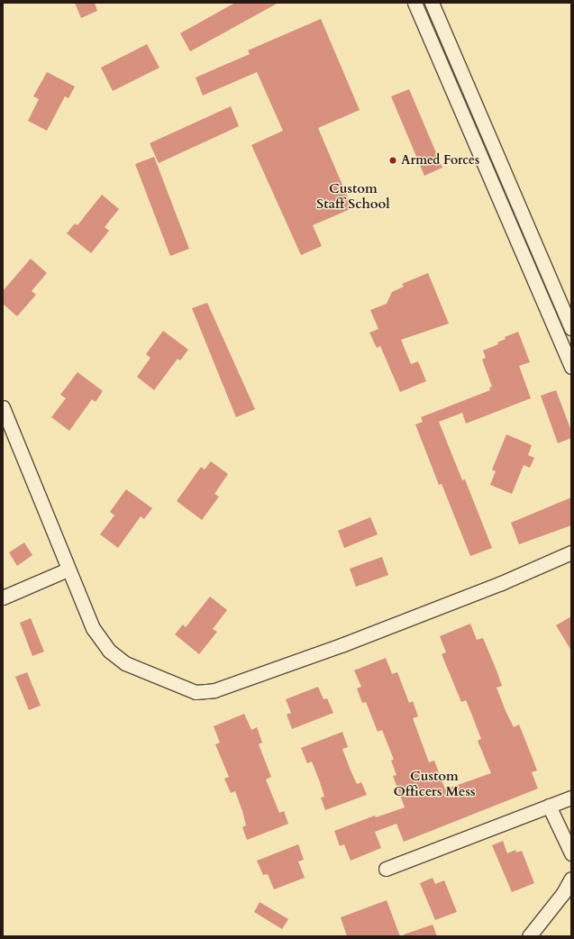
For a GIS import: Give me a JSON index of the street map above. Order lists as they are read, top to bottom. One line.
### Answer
{"districts":["Custom Staff School","Custom Officers Mess"],"places":["Armed Forces"]}
